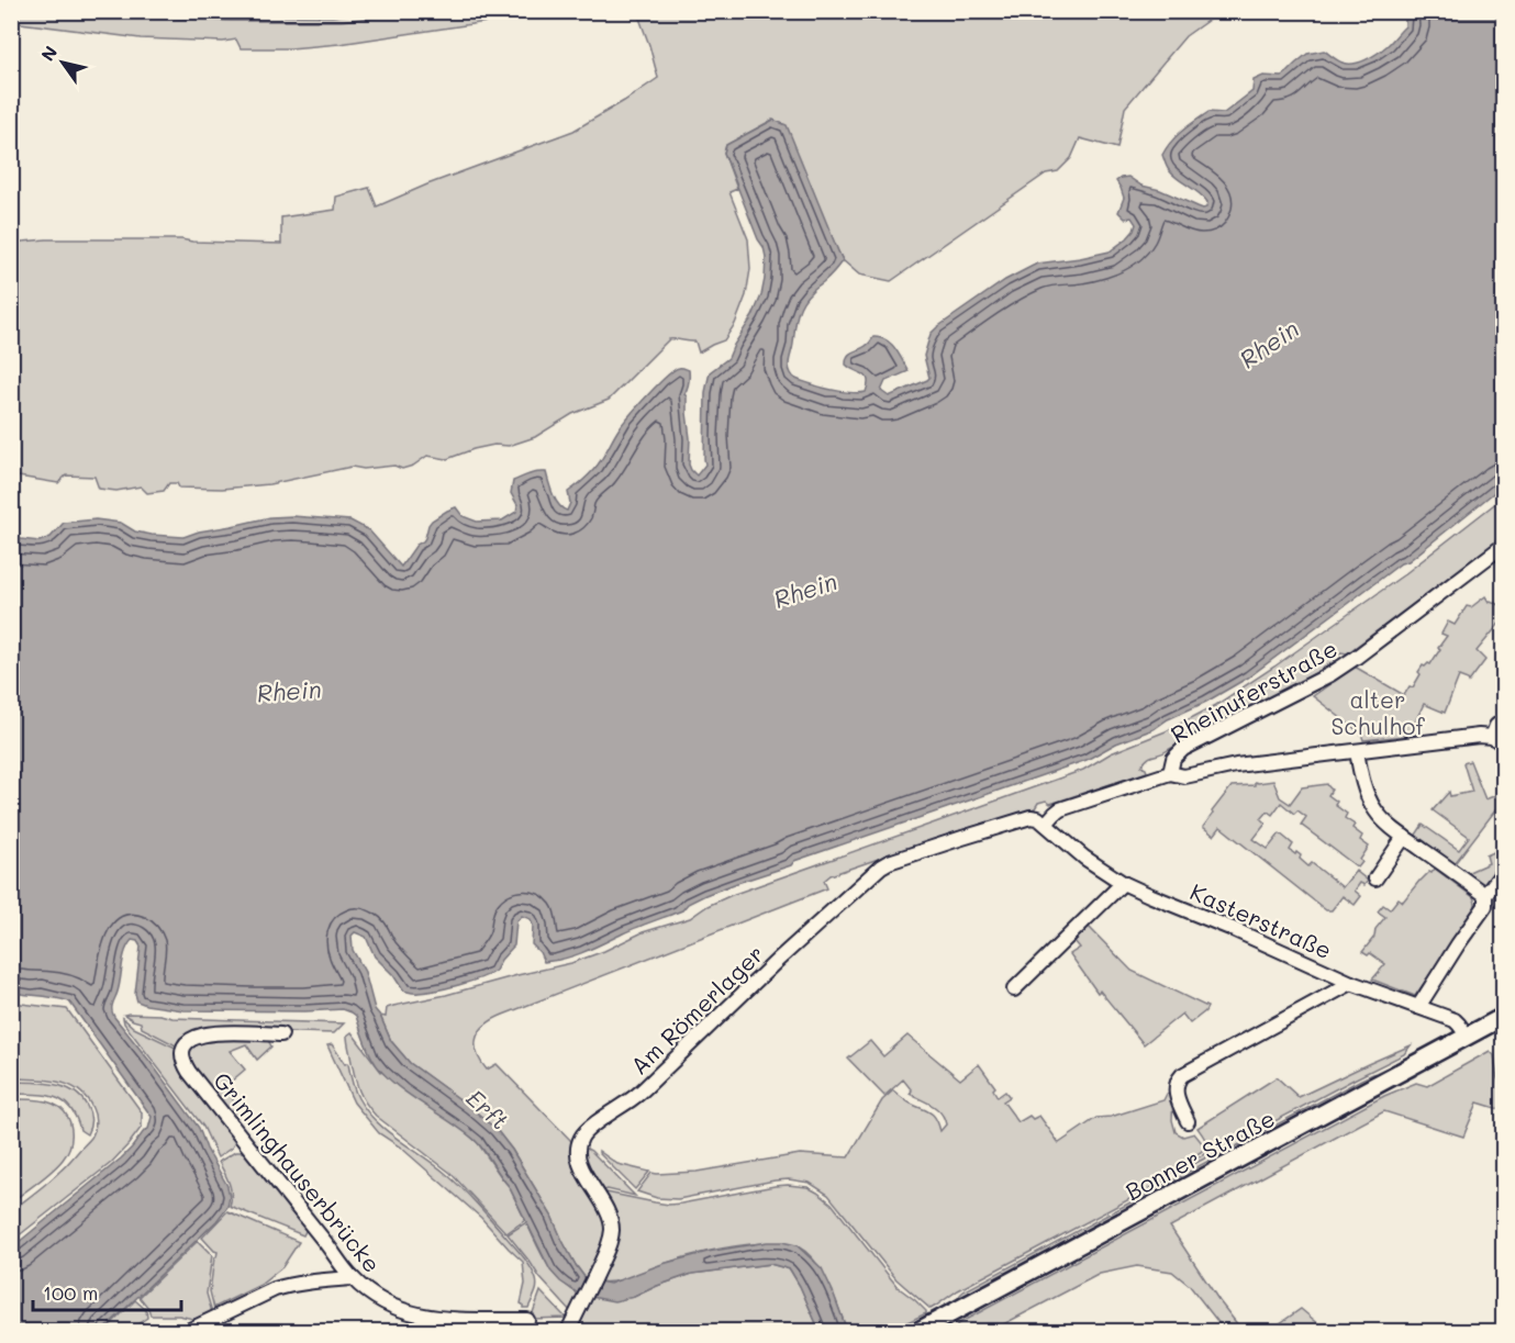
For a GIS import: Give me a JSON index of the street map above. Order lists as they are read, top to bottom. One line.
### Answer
{"streets":{"main road":["Bonner Straße"],"street":["Rheinuferstraße","Kasterstraße","Am Römerlager","Grimlinghauserbrücke"]},"crossings":[["Rheinuferstraße","Kasterstraße"],["Rheinuferstraße","Am Römerlager"],["Kasterstraße","Am Römerlager"],["Kasterstraße","Bonner Straße"]],"water":["Rhein","Erft"],"parks":["alter Schulhof"],"scale_bar":"100 m","north":"top left"}
